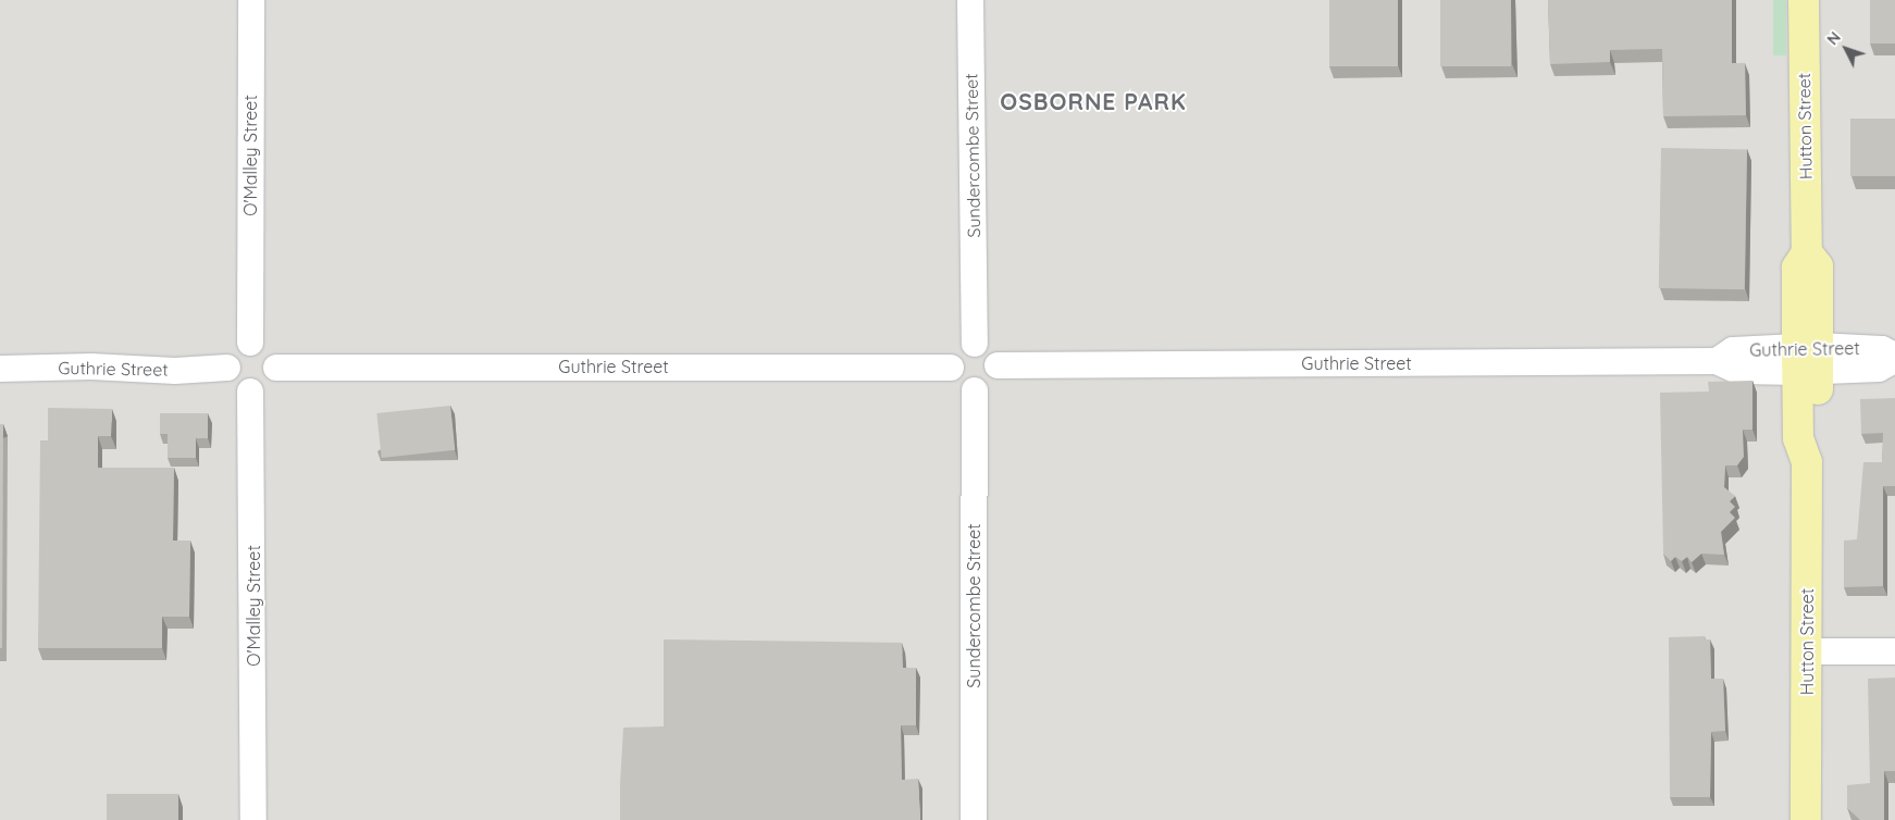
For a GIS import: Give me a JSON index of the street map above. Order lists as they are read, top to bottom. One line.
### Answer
{"streets":{"main road":["Hutton Street"],"street":["O'Malley Street","Sundercombe Street","Guthrie Street"]},"crossings":[["Hutton Street","Guthrie Street"],["O'Malley Street","Guthrie Street"],["Sundercombe Street","Guthrie Street"]],"districts":["OSBORNE PARK"],"north":"top left"}
